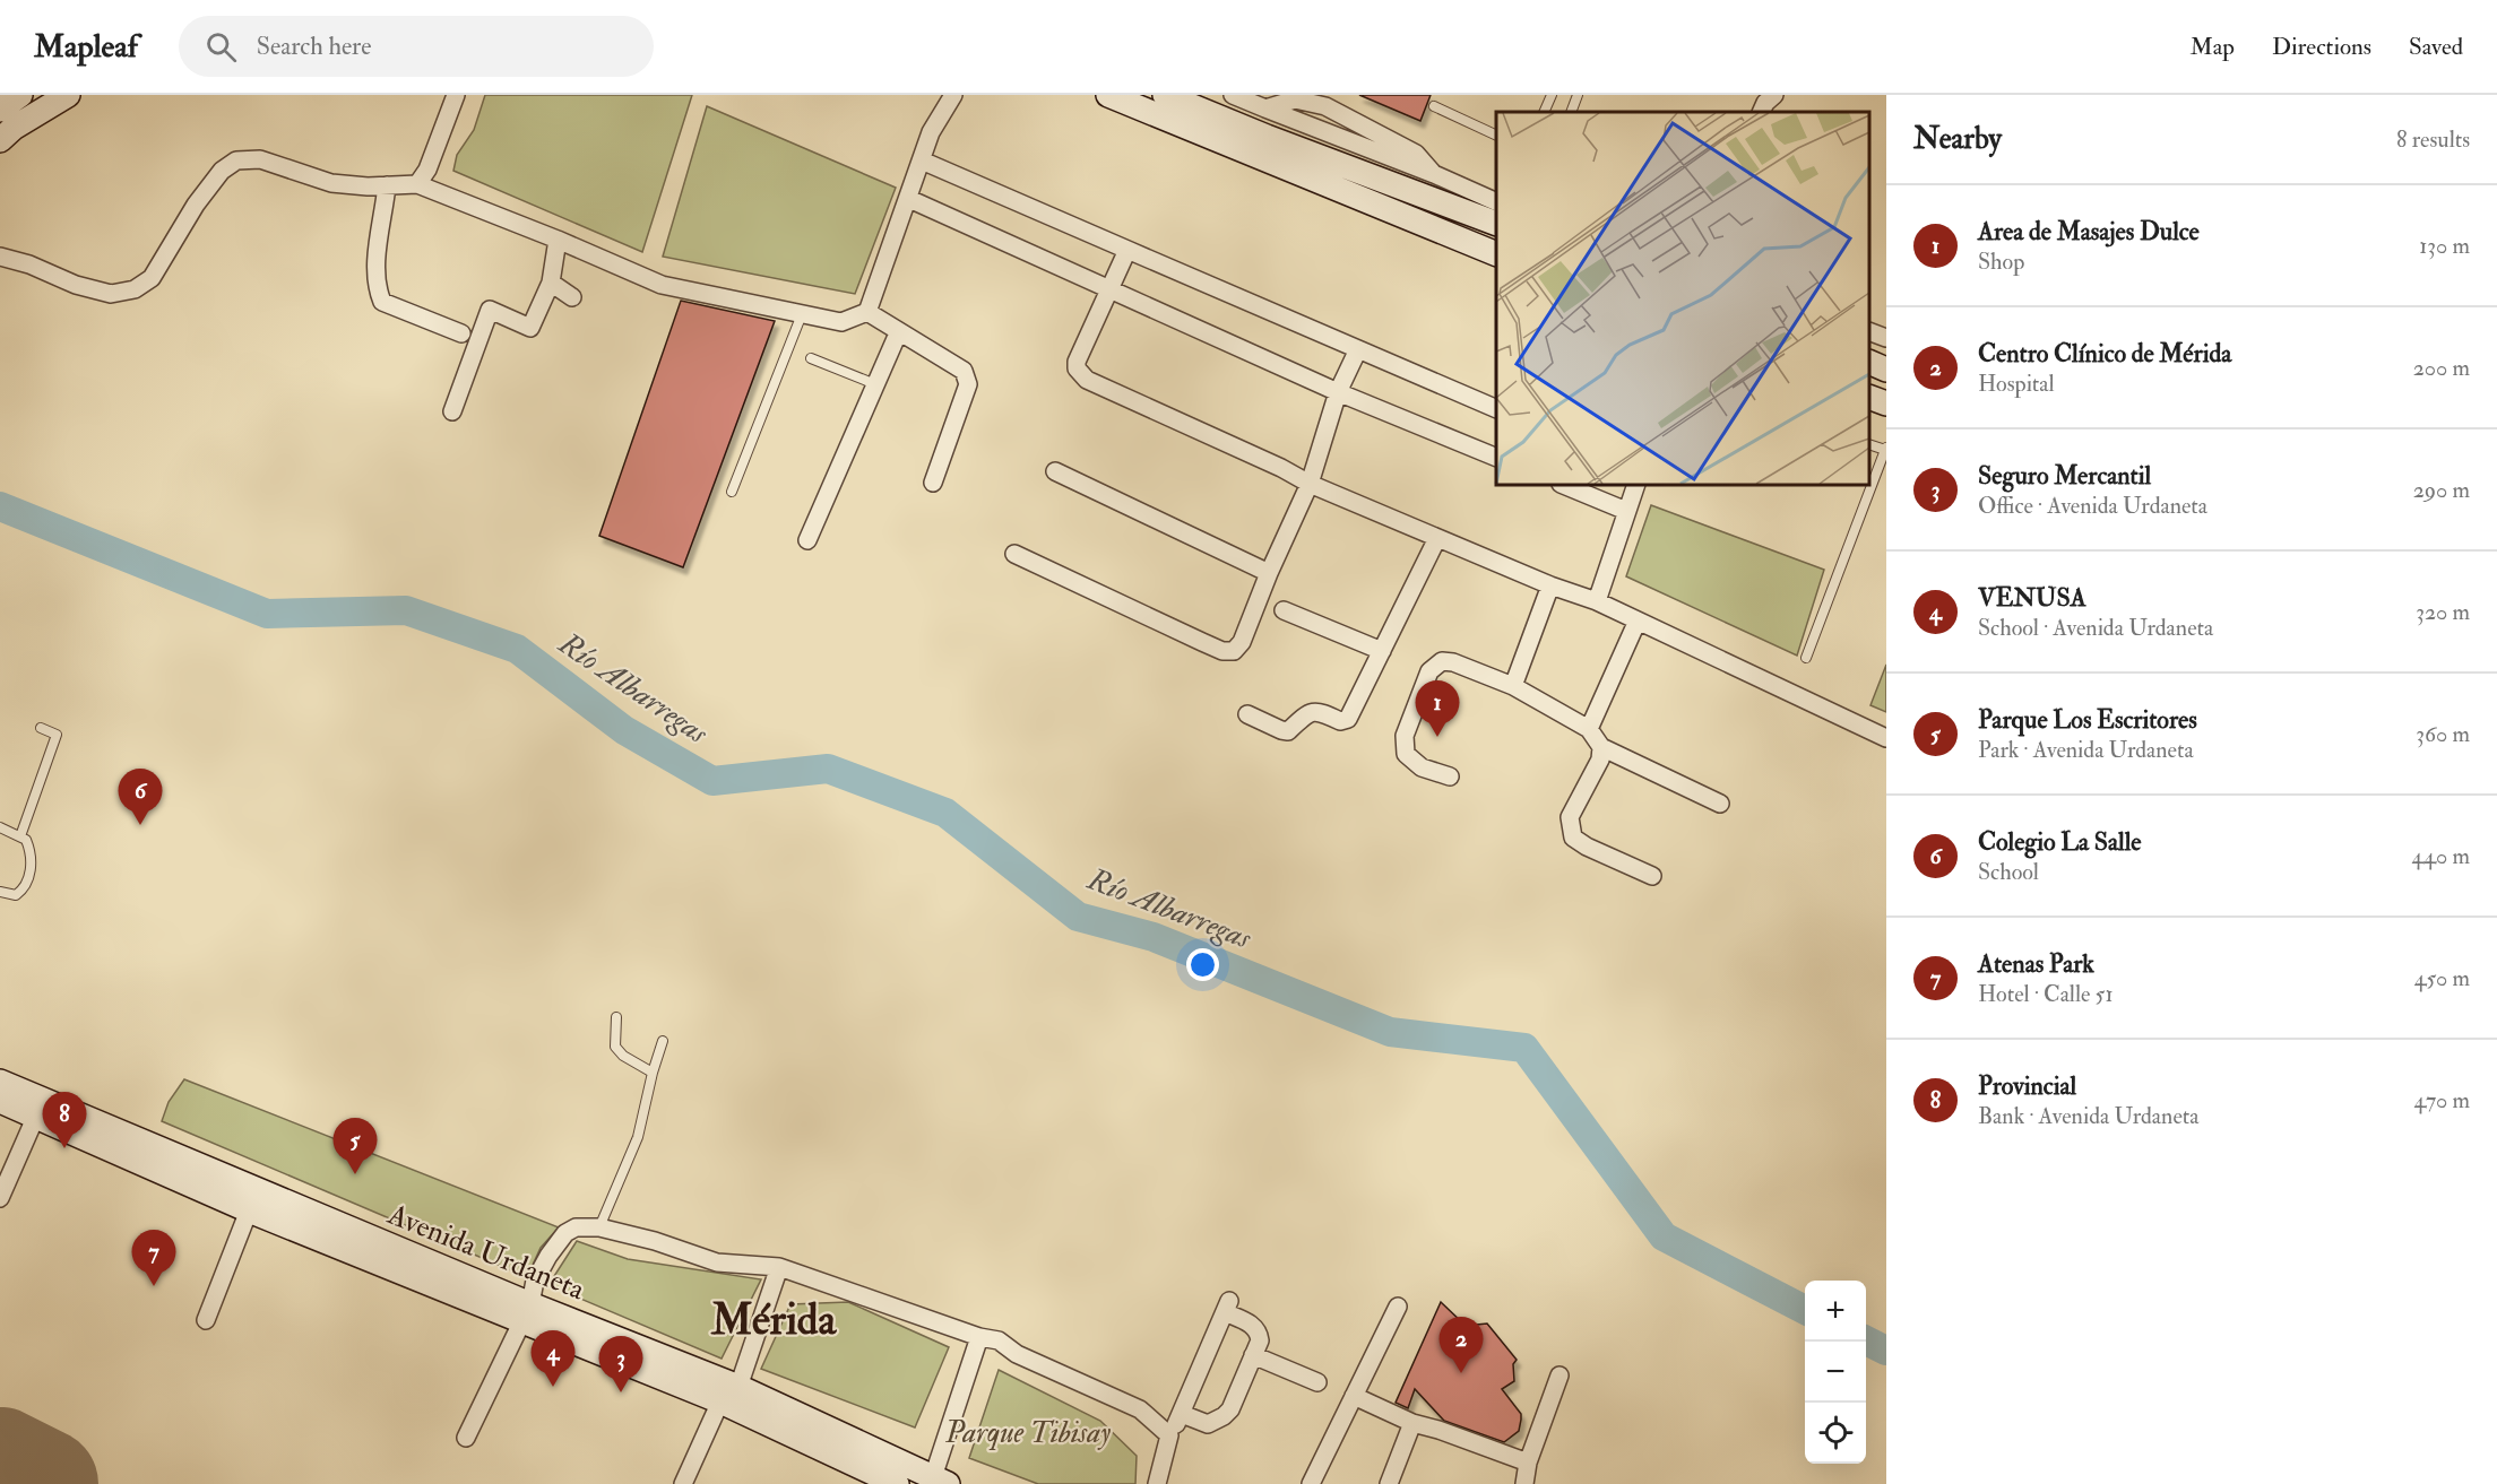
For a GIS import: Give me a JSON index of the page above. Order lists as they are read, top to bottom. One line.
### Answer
{"streets":{"street":["Avenida Urdaneta"]},"districts":["Mérida"],"water":["Río Albarregas"],"parks":["Parque Tibisay"],"page":{"header":"Mapleaf","search":"Search here","nav":["Map","Directions","Saved"],"heading":["Nearby","8 results"],"list":[{"mark":"1","name":"Area de Masajes Dulce","note":"Shop","value":"130 m"},{"mark":"2","name":"Centro Clínico de Mérida","note":"Hospital","value":"200 m"},{"mark":"3","name":"Seguro Mercantil","note":"Office · Avenida Urdaneta","value":"290 m"},{"mark":"4","name":"VENUSA","note":"School · Avenida Urdaneta","value":"320 m"},{"mark":"5","name":"Parque Los Escritores","note":"Park · Avenida Urdaneta","value":"360 m"},{"mark":"6","name":"Colegio La Salle","note":"School","value":"440 m"},{"mark":"7","name":"Atenas Park","note":"Hotel · Calle 51","value":"450 m"},{"mark":"8","name":"Provincial","note":"Bank · Avenida Urdaneta","value":"470 m"}],"pins":["1","6","8","5","7","2","4","3"],"map_buttons":["+","−"]}}
